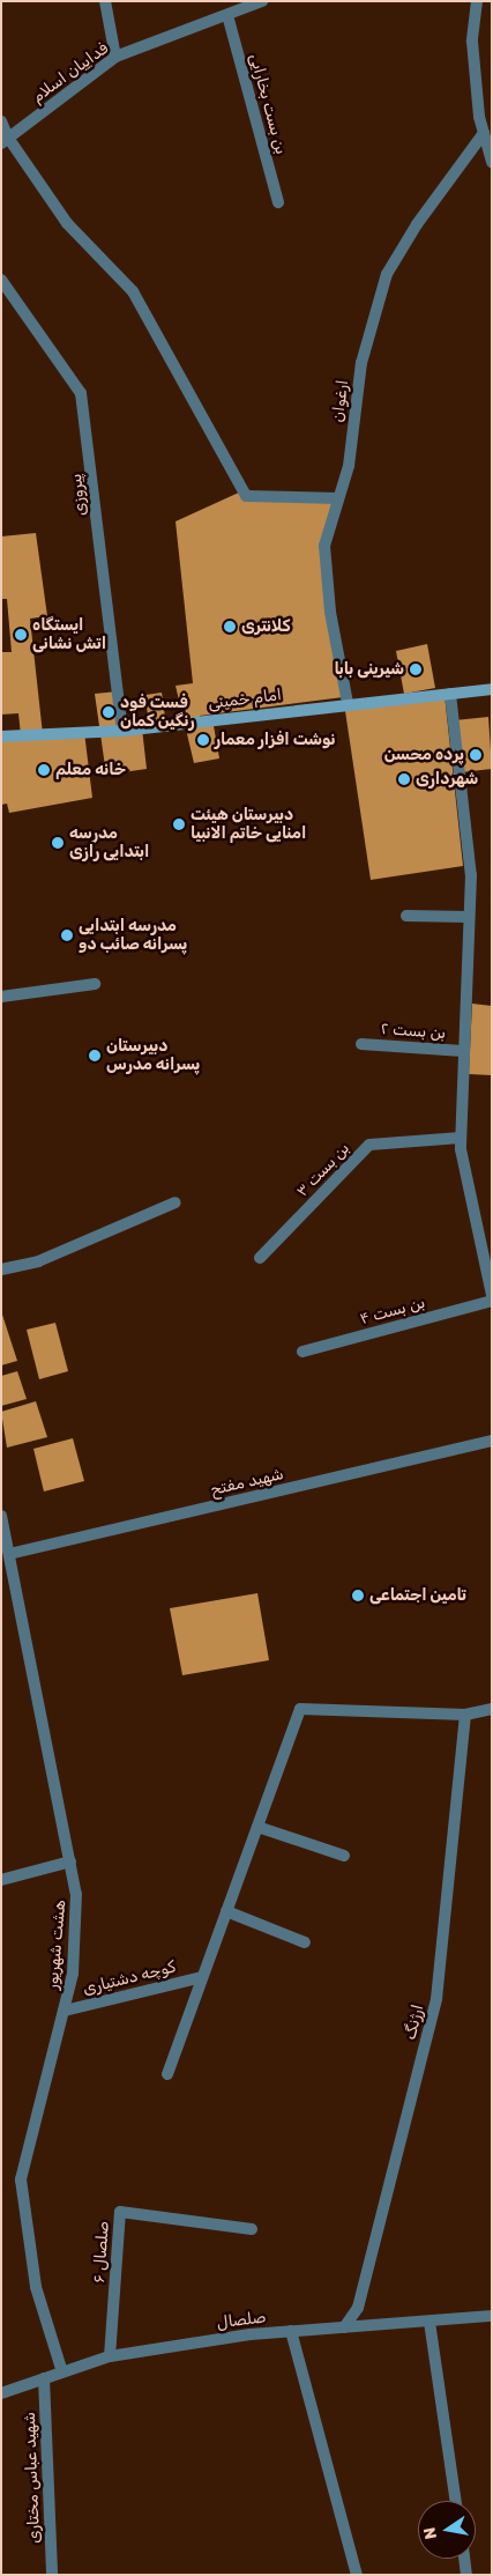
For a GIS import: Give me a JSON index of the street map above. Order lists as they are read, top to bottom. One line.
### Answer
{"streets":{"main road":["امام خمینی"],"street":["فداییان اسلام","بن بست بخارایی","ارغوان","پیروزی","بن بست ۲","بن بست ۳","بن بست ۴","شهید مفتح","هشت شهریور","کوچه دشتیاری","ارژنگ","صلصال ۶","صلصال","شهید عباس مختاری"]},"crossings":[["فداییان اسلام","بن بست بخارایی"],["ارغوان","امام خمینی"],["پیروزی","امام خمینی"],["شهید مفتح","هشت شهریور"],["هشت شهریور","کوچه دشتیاری"],["هشت شهریور","صلصال"],["ارژنگ","صلصال"],["صلصال ۶","صلصال"],["صلصال","شهید عباس مختاری"]],"places":["کلانتری","ایستگاه اتش نشانی","شیرینی بابا","فست فود رنگین کمان","نوشت افزار معمار","پرده محسن","خانه معلم","شهرداری","دبیرستان هیئت امنایی خاتم الانبیا","مدرسه ابتدایی رازی","مدرسه ابتدایی پسرانه صائب دو","دبیرستان پسرانه مدرس","تامین اجتماعی"],"north":"left"}
